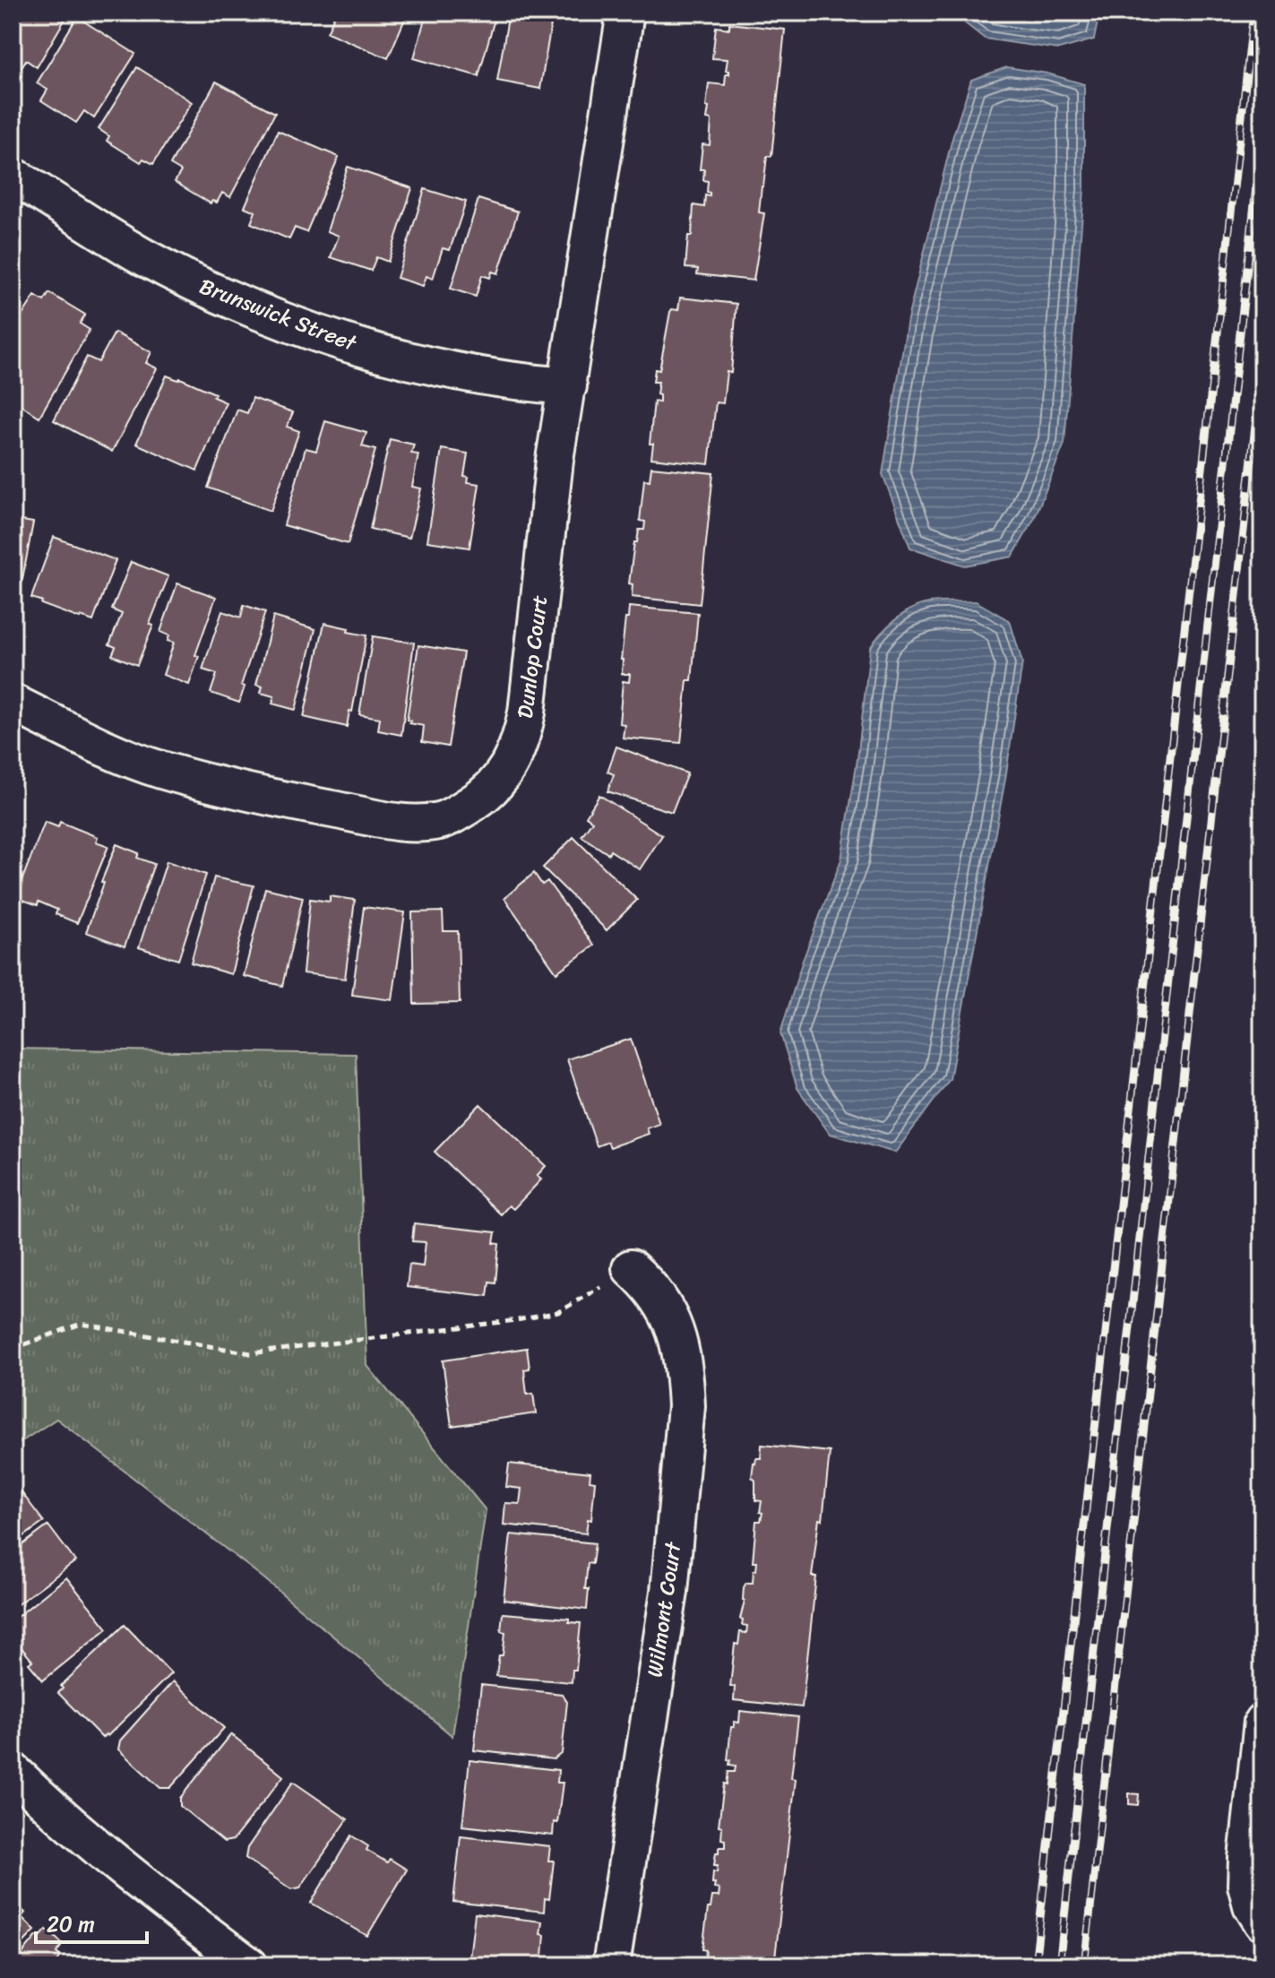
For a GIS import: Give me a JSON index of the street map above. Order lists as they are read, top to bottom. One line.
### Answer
{"streets":{"street":["Brunswick Street","Dunlop Court","Wilmont Court"]},"crossings":[["Brunswick Street","Dunlop Court"]],"scale_bar":"20 m"}
